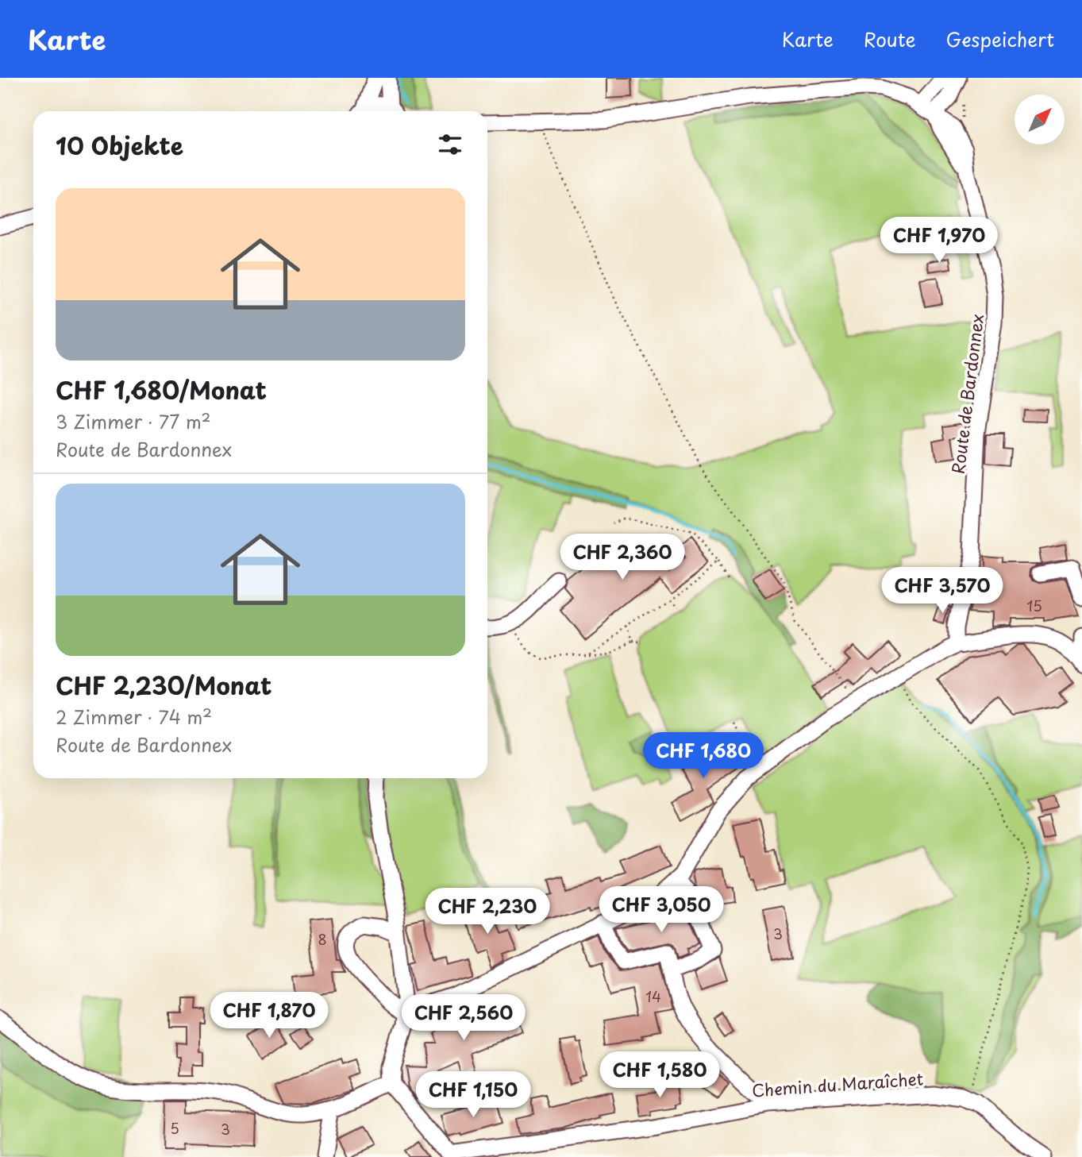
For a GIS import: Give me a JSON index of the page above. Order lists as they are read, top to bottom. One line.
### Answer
{"streets":{"street":["Route de Bardonnex","Chemin du Maraîchet"]},"house_numbers":["15","3","8","14","5","3"],"north":"top right","page":{"header":"Karte","nav":["Karte","Route","Gespeichert"],"heading":"10 Objekte","list":[{"name":"CHF 1,680/Monat","note":"3 Zimmer · 77 m² · Route de Bardonnex"},{"name":"CHF 2,230/Monat","note":"2 Zimmer · 74 m² · Route de Bardonnex"}],"price":["CHF 1,970","CHF 2,360","CHF 3,570","CHF 1,680","CHF 3,050","CHF 2,230","CHF 1,870","CHF 2,560","CHF 1,580","CHF 1,150"]}}
